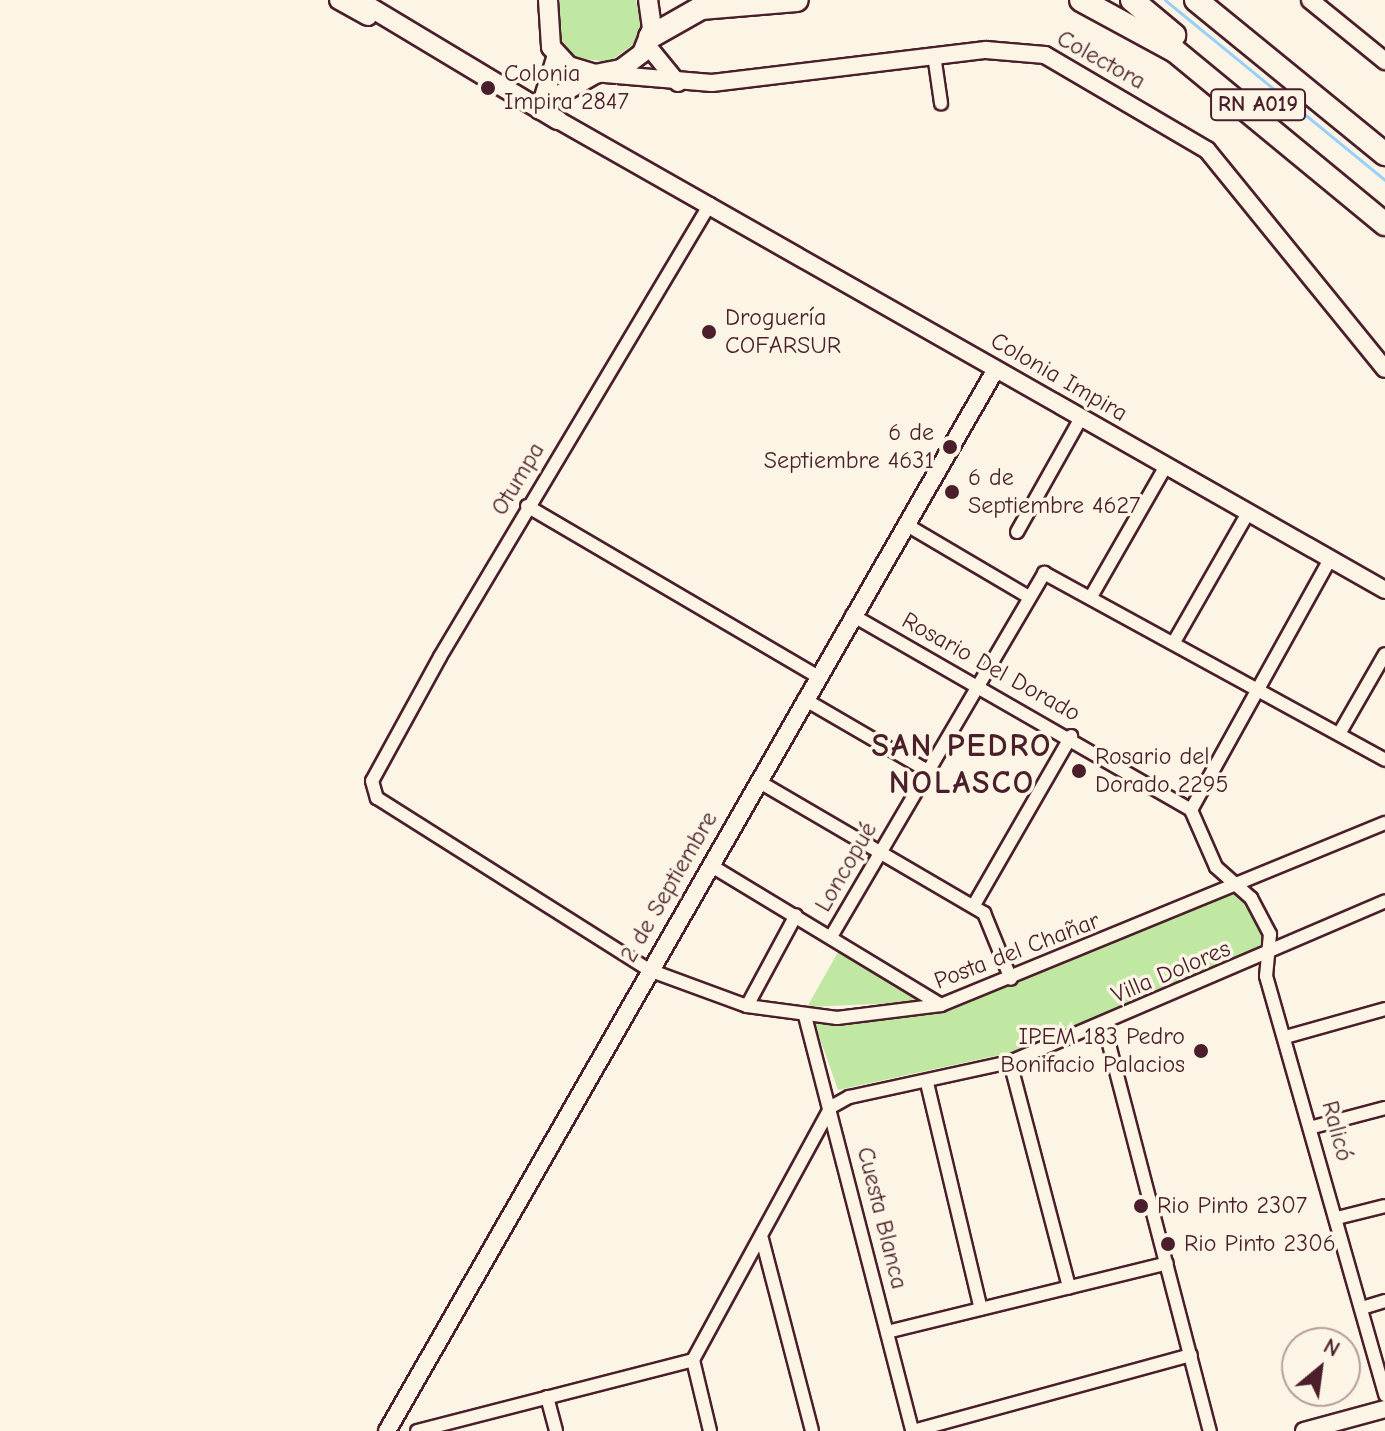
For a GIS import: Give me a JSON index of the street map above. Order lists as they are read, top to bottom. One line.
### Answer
{"streets":{"highway":["RN A019"],"main road":["Colonia Impira"],"street":["Colectora","Otumpa","Rosario Del Dorado","Loncopué","2 de Septiembre","Posta del Chañar","Villa Dolores","Ralicó","Cuesta Blanca"]},"crossings":[["Colonia Impira","Otumpa"],["Colonia Impira","2 de Septiembre"],["Otumpa","Posta del Chañar"],["Rosario Del Dorado","Loncopué"],["Rosario Del Dorado","2 de Septiembre"],["Loncopué","Posta del Chañar"],["2 de Septiembre","Posta del Chañar"],["Posta del Chañar","Ralicó"],["Posta del Chañar","Cuesta Blanca"],["Villa Dolores","Ralicó"],["Villa Dolores","Cuesta Blanca"]],"districts":["SAN PEDRO NOLASCO"],"places":["Colonia Impira 2847","Droguería COFARSUR","6 de Septiembre 4631","6 de Septiembre 4627","Rosario del Dorado 2295","IPEM 183 Pedro Bonifacio Palacios","Rio Pinto 2307","Rio Pinto 2306"],"north":"top right"}
